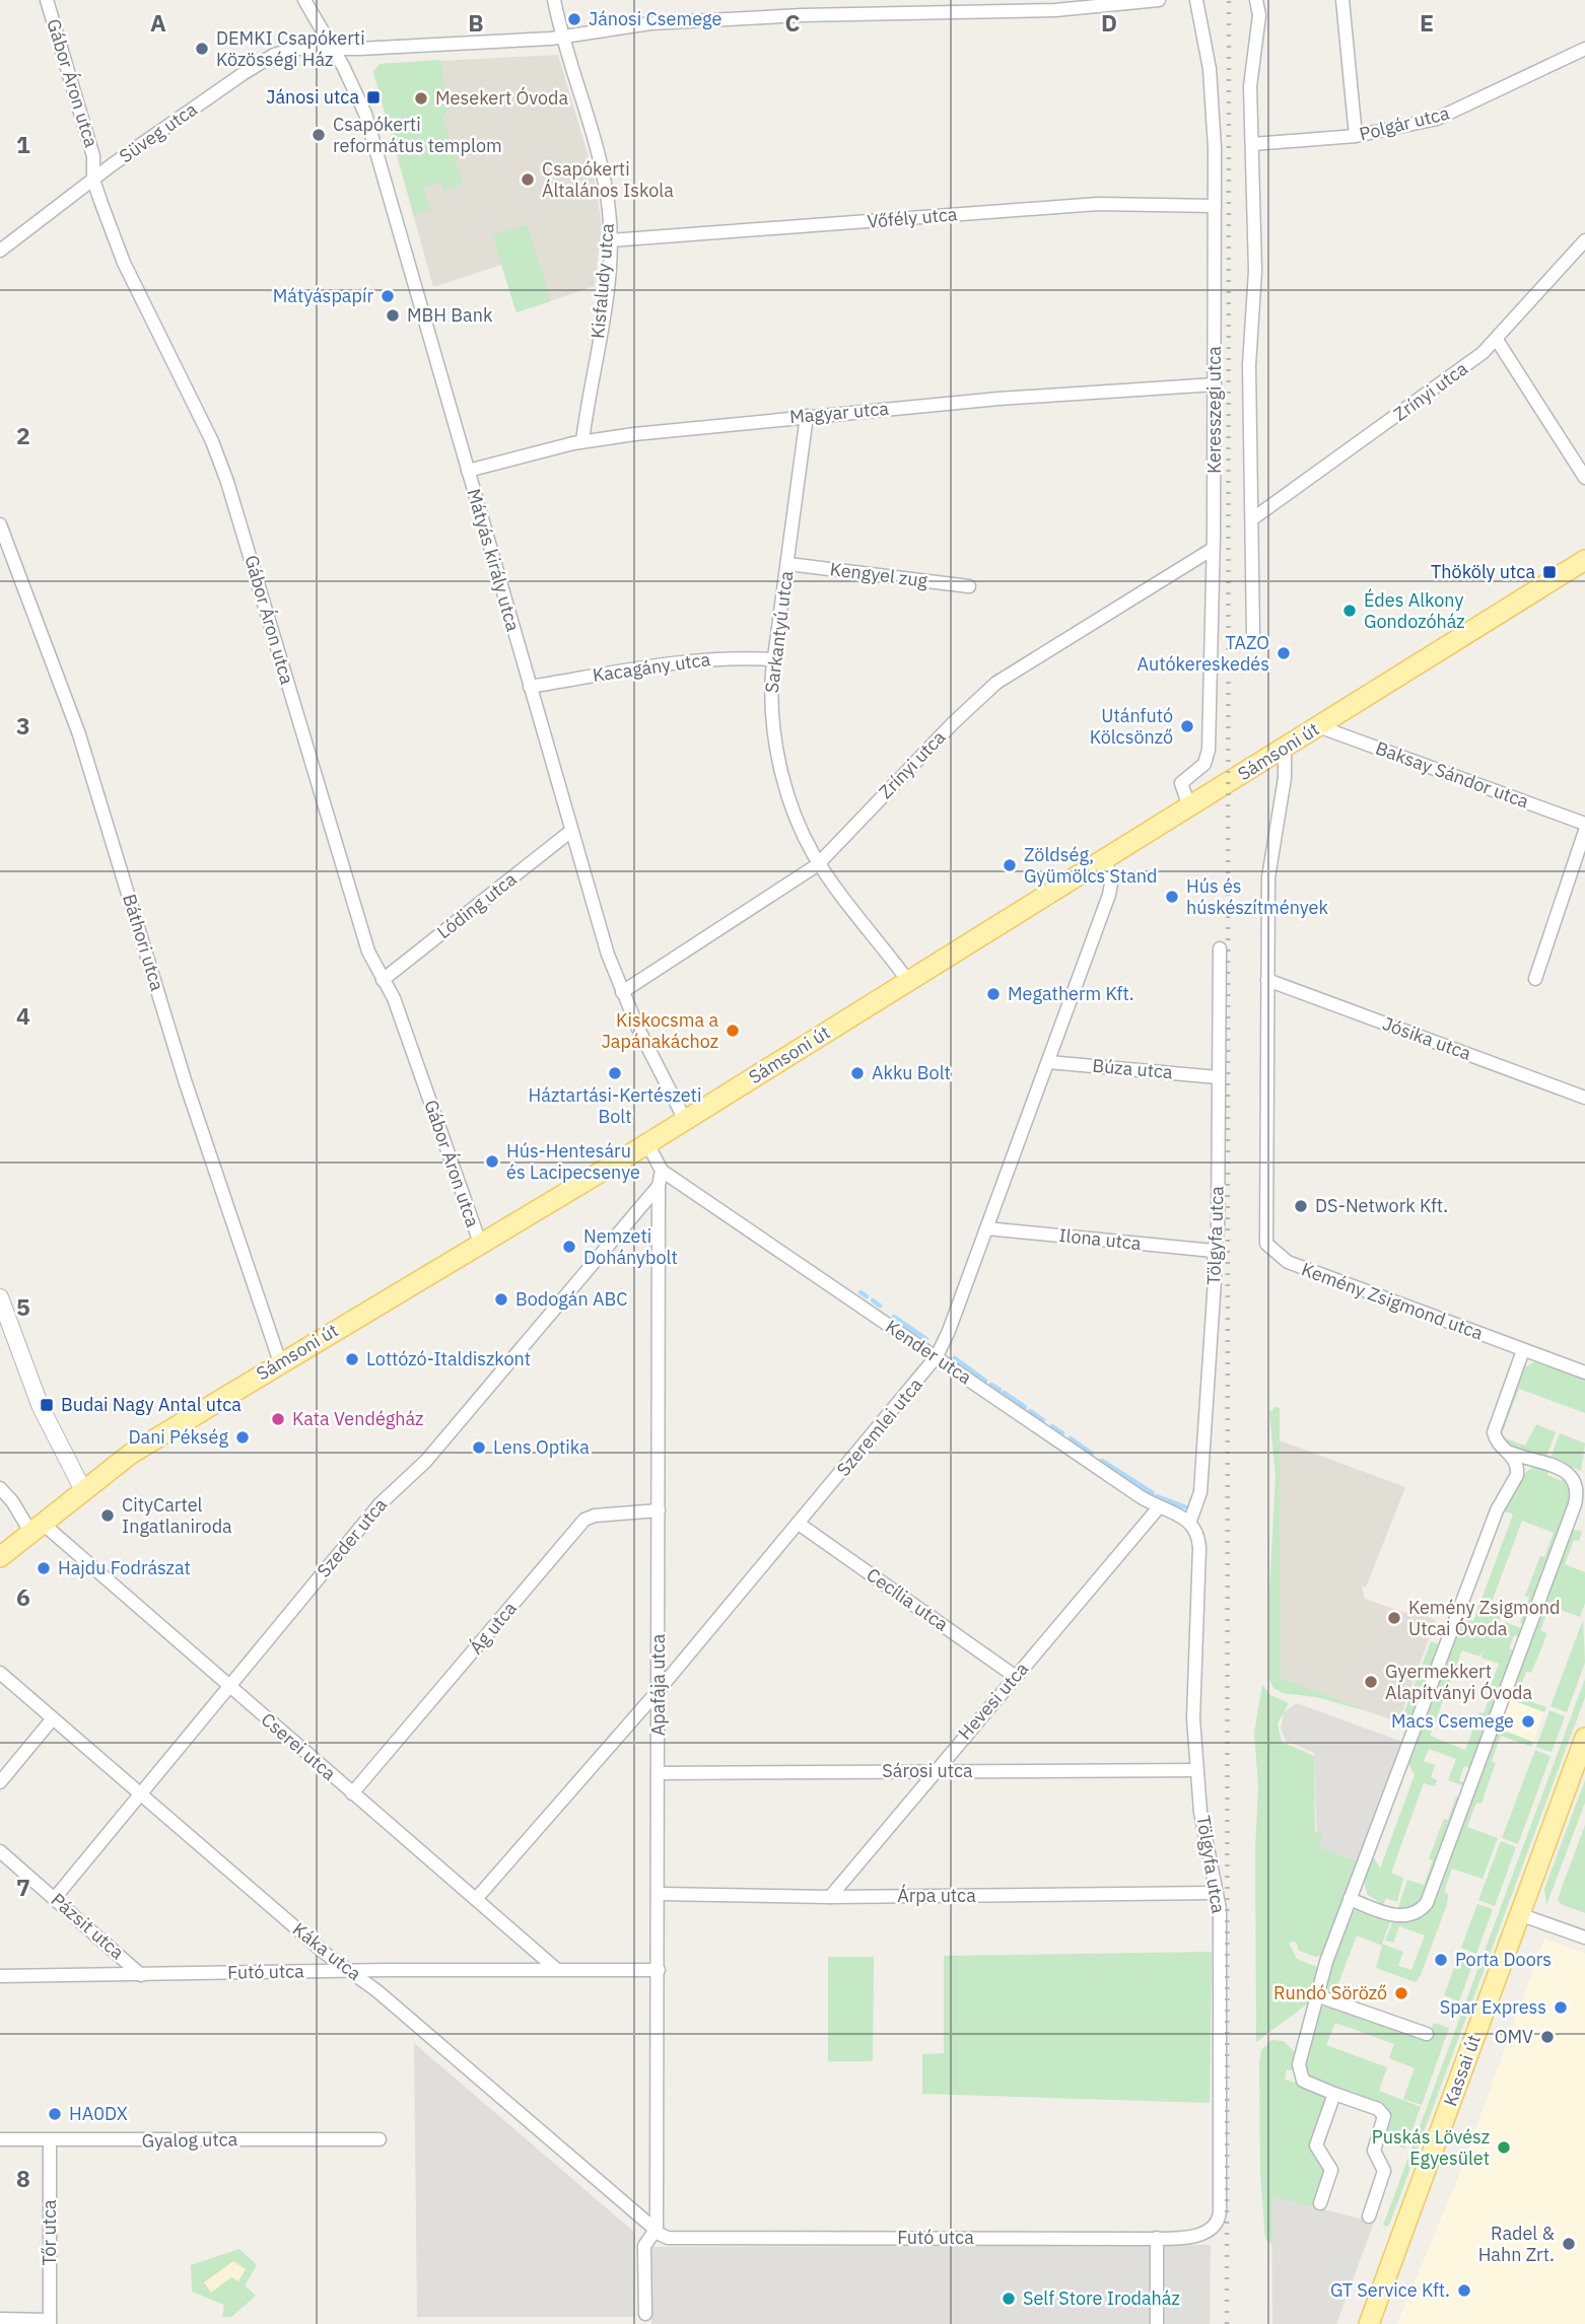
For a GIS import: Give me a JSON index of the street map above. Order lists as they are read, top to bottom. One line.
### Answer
{"streets":{"main road":["Sámsoni út","Kassai út"],"street":["Gábor Áron utca","Polgár utca","Süveg utca","Vőfély utca","Kisfaludy utca","Zrínyi utca","Keresszegi utca","Magyar utca","Mátyás király utca","Kengyel zug","Sarkantyú utca","Kacagány utca","Baksay Sándor utca","Lóding utca","Báthori utca","Jósika utca","Búza utca","Tölgyfa utca","Ilona utca","Kemény Zsigmond utca","Kender utca","Szeremlei utca","Szeder utca","Cecília utca","Ág utca","Apafája utca","Hevesi utca","Cserei utca","Sárosi utca","Árpa utca","Pázsit utca","Káka utca","Futó utca","Gyalog utca","Tőr utca"]},"crossings":[["Gábor Áron utca","Süveg utca"],["Gábor Áron utca","Sámsoni út"],["Gábor Áron utca","Lóding utca"],["Polgár utca","Keresszegi utca"],["Süveg utca","Mátyás király utca"],["Vőfély utca","Kisfaludy utca"],["Vőfély utca","Keresszegi utca"],["Kisfaludy utca","Magyar utca"],["Zrínyi utca","Keresszegi utca"],["Zrínyi utca","Mátyás király utca"],["Zrínyi utca","Sarkantyú utca"],["Keresszegi utca","Magyar utca"],["Keresszegi utca","Sámsoni út"],["Magyar utca","Mátyás király utca"],["Magyar utca","Sarkantyú utca"],["Mátyás király utca","Kacagány utca"],["Mátyás király utca","Sámsoni út"],["Mátyás király utca","Lóding utca"],["Kengyel zug","Sarkantyú utca"],["Sarkantyú utca","Kacagány utca"],["Sarkantyú utca","Sámsoni út"],["Sámsoni út","Baksay Sándor utca"],["Sámsoni út","Báthori utca"],["Sámsoni út","Szeremlei utca"],["Sámsoni út","Cserei utca"],["Jósika utca","Kemény Zsigmond utca"],["Búza utca","Tölgyfa utca"],["Búza utca","Szeremlei utca"],["Tölgyfa utca","Ilona utca"],["Tölgyfa utca","Kender utca"],["Tölgyfa utca","Sárosi utca"],["Tölgyfa utca","Árpa utca"],["Tölgyfa utca","Futó utca"],["Ilona utca","Szeremlei utca"],["Kender utca","Szeremlei utca"],["Kender utca","Apafája utca"],["Kender utca","Hevesi utca"],["Szeremlei utca","Cecília utca"],["Szeremlei utca","Apafája utca"],["Szeremlei utca","Cserei utca"],["Szeder utca","Apafája utca"],["Szeder utca","Cserei utca"],["Szeder utca","Pázsit utca"],["Szeder utca","Káka utca"],["Cecília utca","Hevesi utca"],["Ág utca","Apafája utca"],["Ág utca","Cserei utca"],["Apafája utca","Sárosi utca"],["Apafája utca","Árpa utca"],["Apafája utca","Káka utca"],["Apafája utca","Futó utca"],["Hevesi utca","Sárosi utca"],["Hevesi utca","Árpa utca"],["Cserei utca","Futó utca"],["Pázsit utca","Futó utca"],["Káka utca","Futó utca"],["Gyalog utca","Tőr utca"]],"places":{"other":["Jánosi Csemege","DEMKI Csapókerti Közösségi Ház","Mesekert Óvoda","Csapókerti református templom","Csapókerti Általános Iskola","Mátyáspapír","MBH Bank","Édes Alkony Gondozóház","TAZO Autókereskedés","Utánfutó Kölcsönző","Zöldség, Gyümölcs Stand","Hús és húskészítmények","Megatherm Kft.","Kiskocsma a Japánakáchoz","Háztartási-Kertészeti Bolt","Akku Bolt","Hús-Hentesáru és Lacipecsenye","DS-Network Kft.","Nemzeti Dohánybolt","Bodogán ABC","Lottózó-Italdiszkont","Kata Vendégház","Dani Pékség","Lens Optika","CityCartel Ingatlaniroda","Hajdu Fodrászat","Kemény Zsigmond Utcai Óvoda","Gyermekkert Alapítványi Óvoda","Macs Csemege","Porta Doors","Rundó Söröző","Spar Express","OMV","HA0DX","Puskás Lövész Egyesület","Radel & Hahn Zrt.","GT Service Kft.","Self Store Irodaház"],"transit":["Jánosi utca","Thököly utca","Budai Nagy Antal utca"]},"grid":{"columns":["A","B","C","D","E"],"rows":["1","2","3","4","5","6","7","8"]}}
